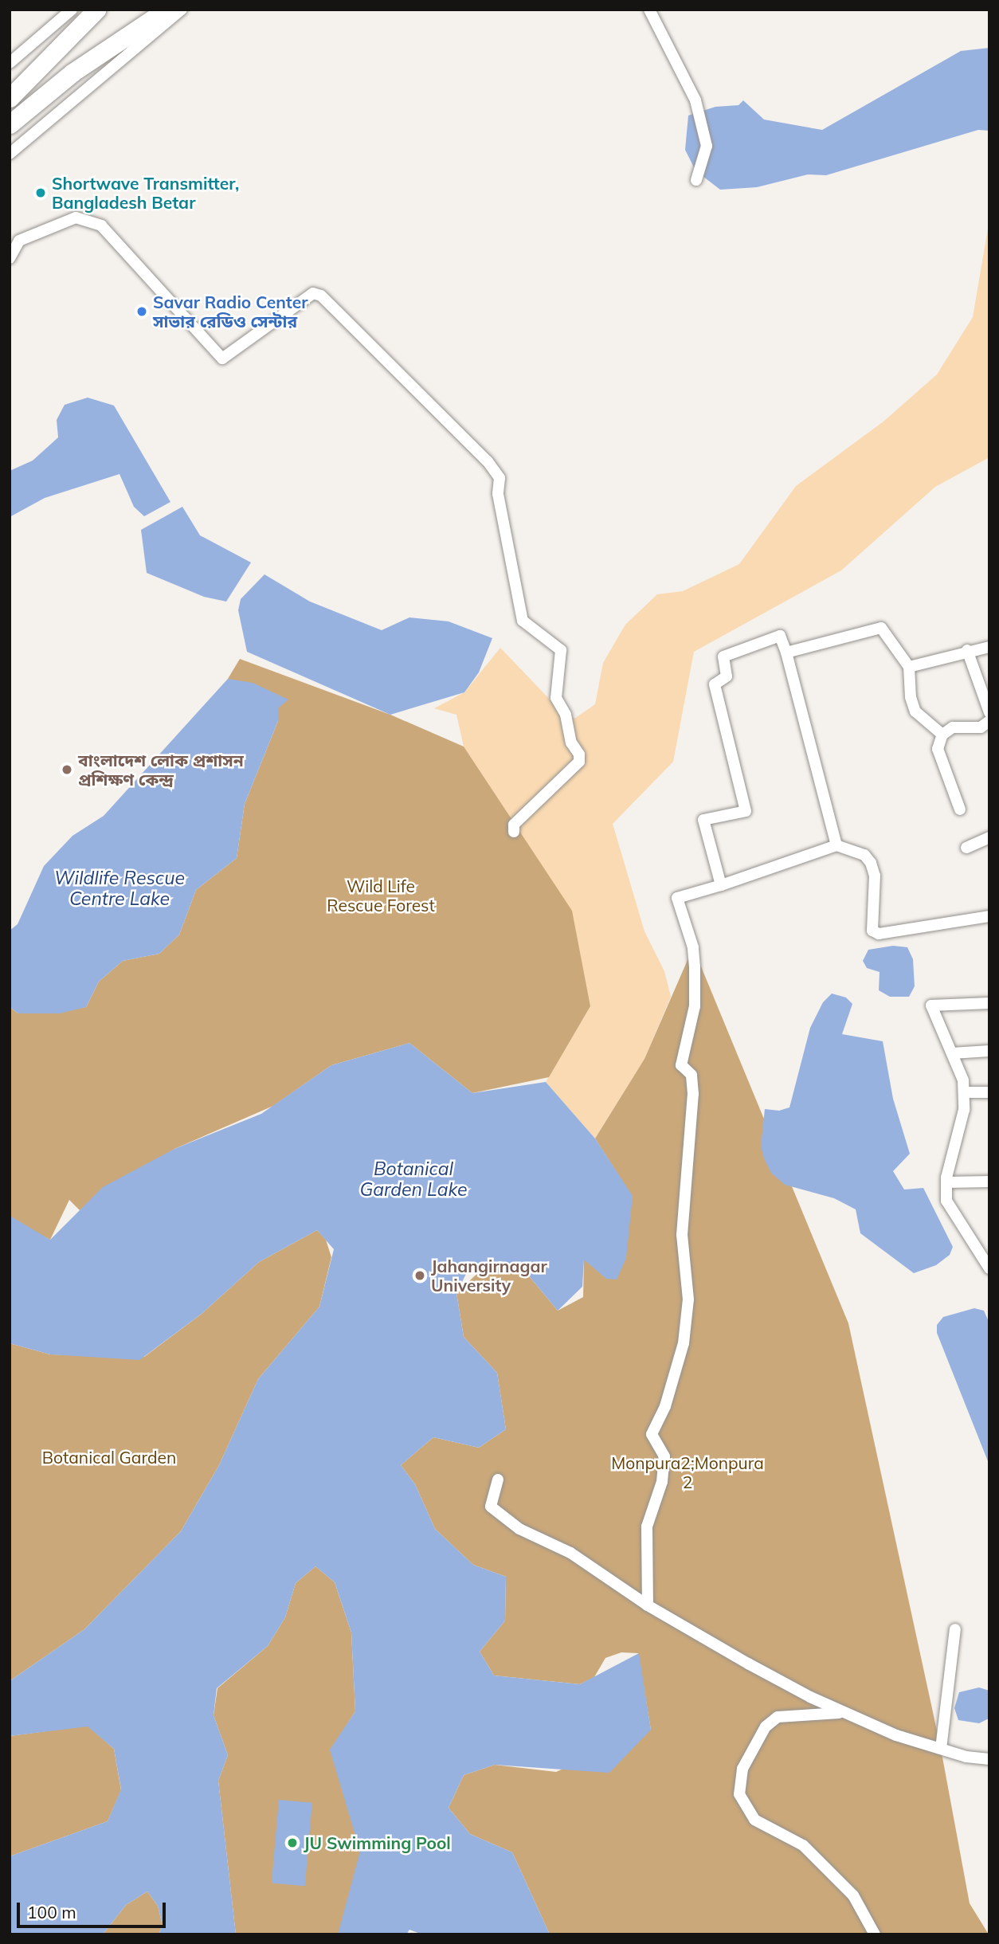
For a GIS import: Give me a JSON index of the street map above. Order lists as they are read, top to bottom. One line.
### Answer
{"water":["Wildlife Rescue Centre Lake","Botanical Garden Lake"],"parks":["Wild Life Rescue Forest","Botanical Garden","Monpura2;Monpura 2"],"places":["Shortwave Transmitter, Bangladesh Betar","Savar Radio Center সাভার রেডিও সেন্টার","বাংলাদেশ লোক প্রশাসন প্রশিক্ষণ কেন্দ্র","Jahangirnagar University","JU Swimming Pool"],"scale_bar":"100 m"}
